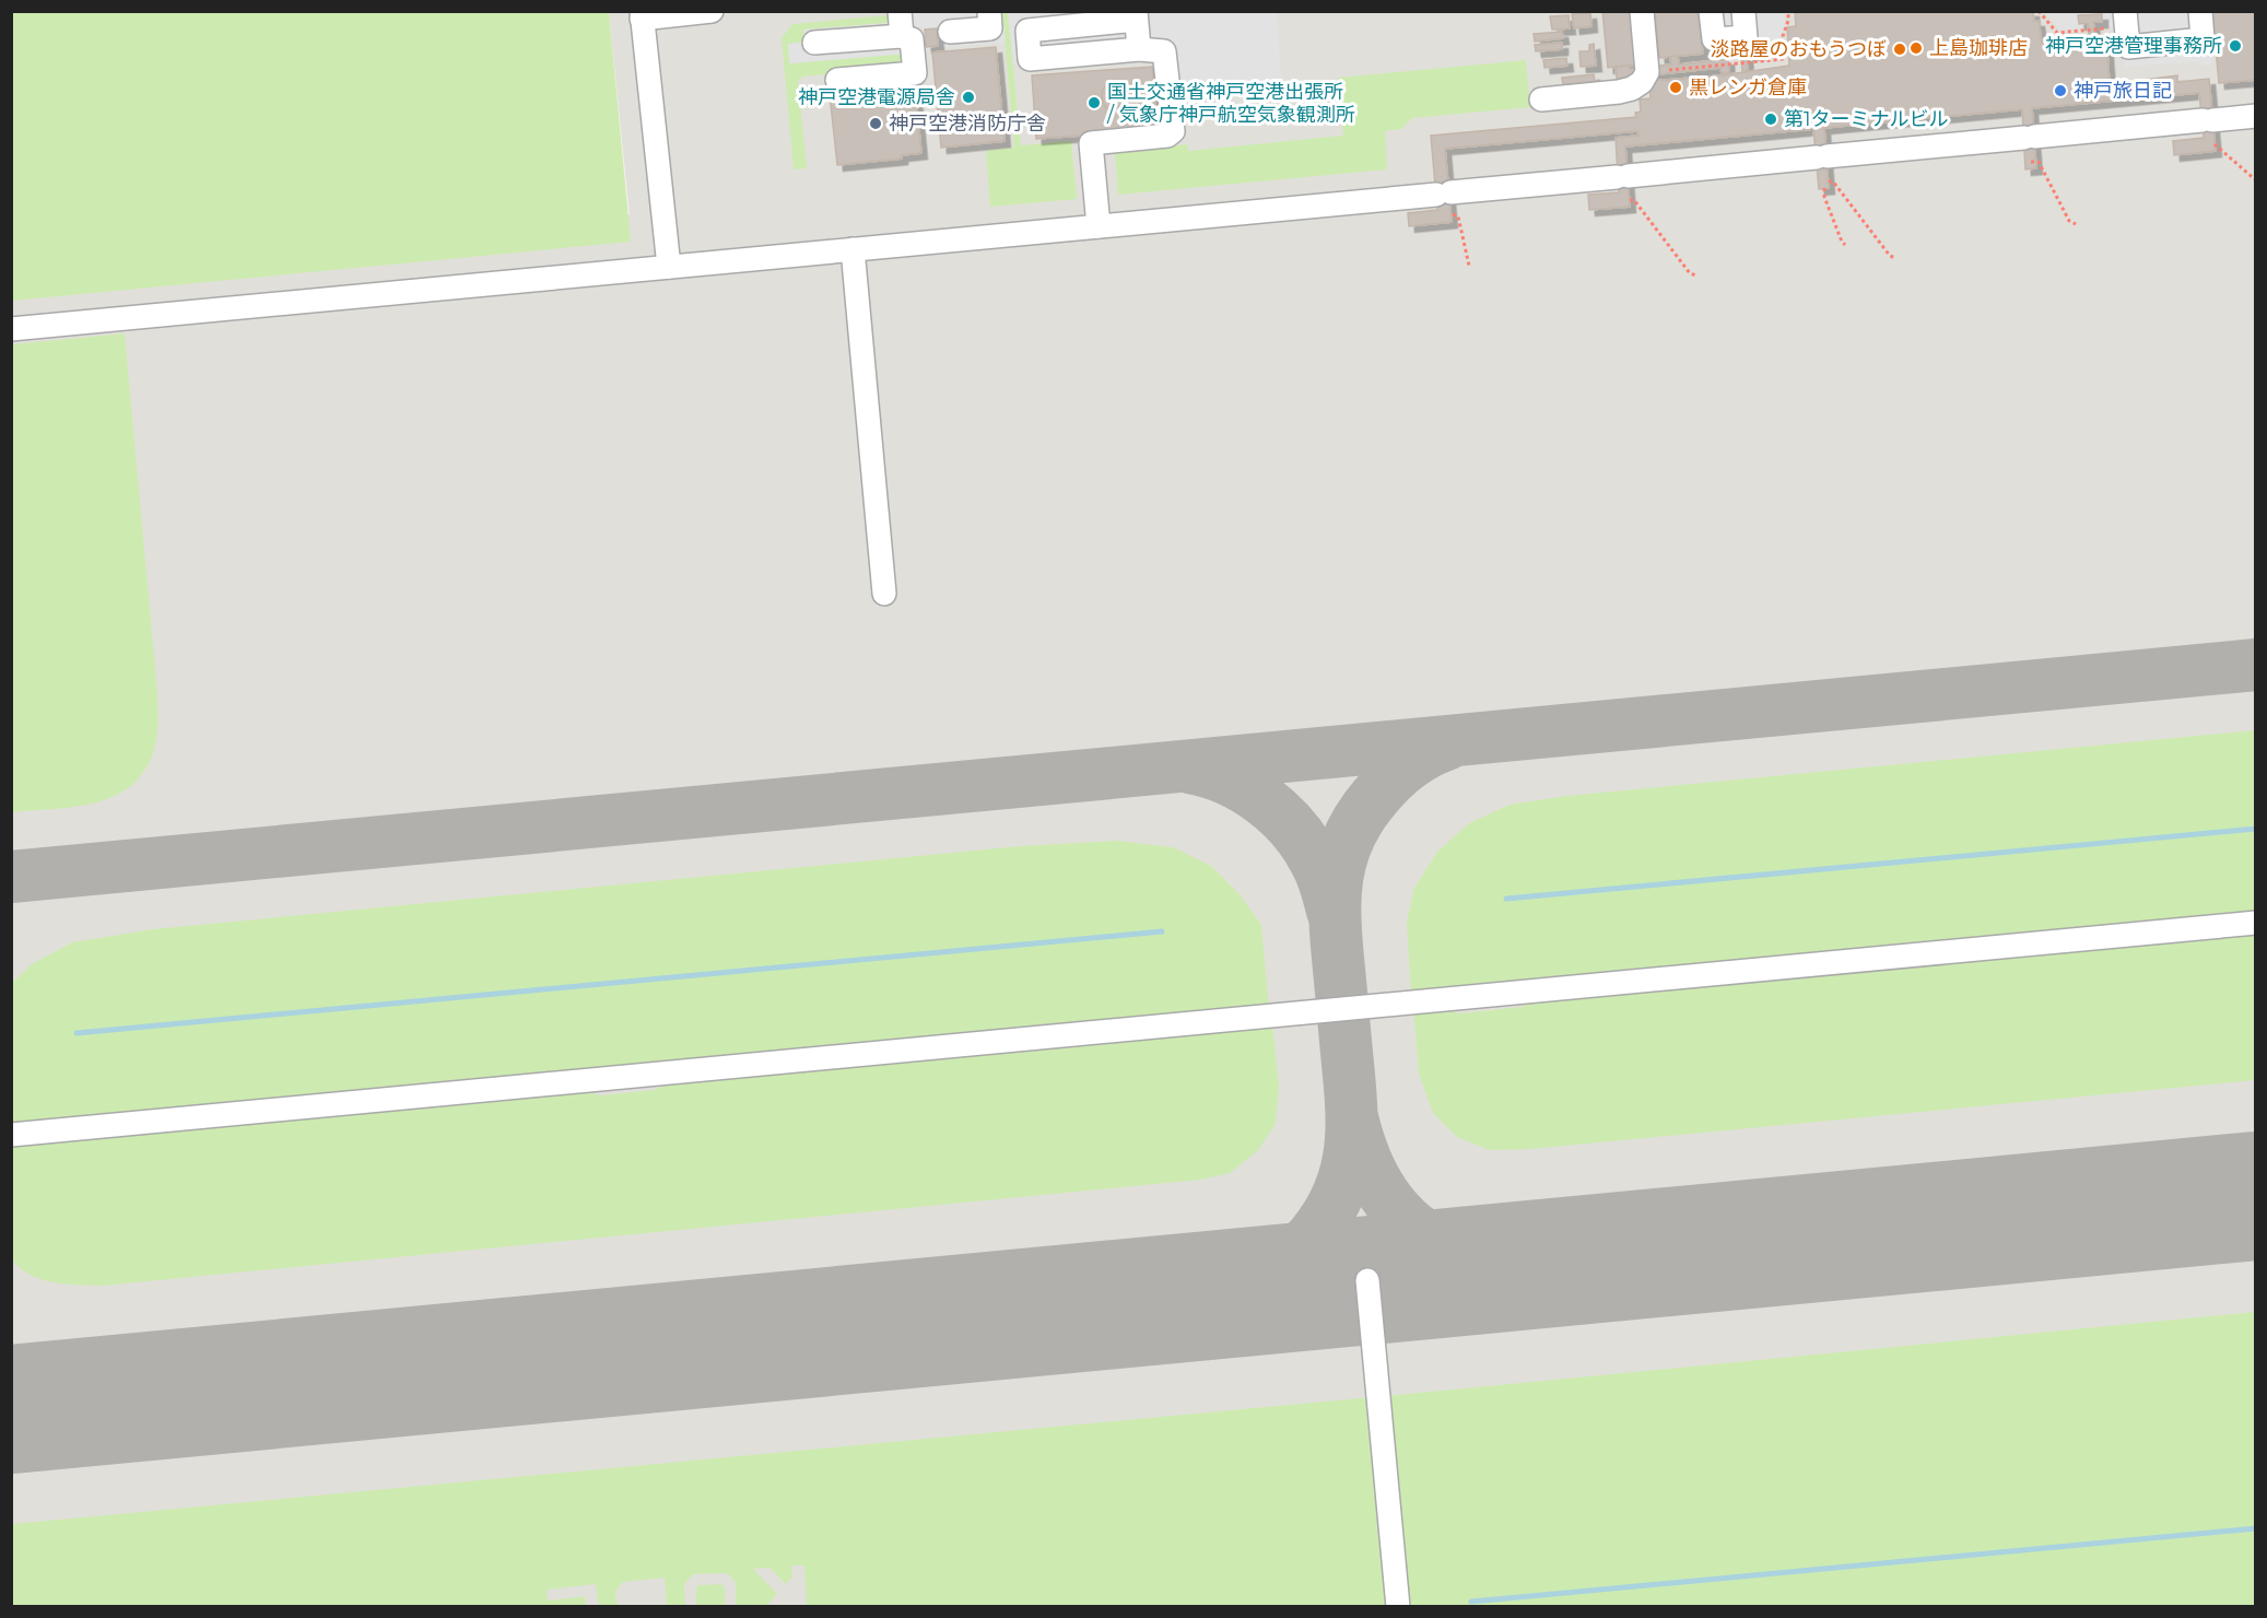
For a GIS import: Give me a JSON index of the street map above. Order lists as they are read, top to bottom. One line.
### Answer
{"places":["神戸空港管理事務所","上島珈琲店","淡路屋のおもうつぼ","黒レンガ倉庫","神戸旅日記","神戸空港電源局舎","国土交通省神戸空港出張所 / 気象庁神戸航空気象観測所","第1ターミナルビル","神戸空港消防庁舎"]}
